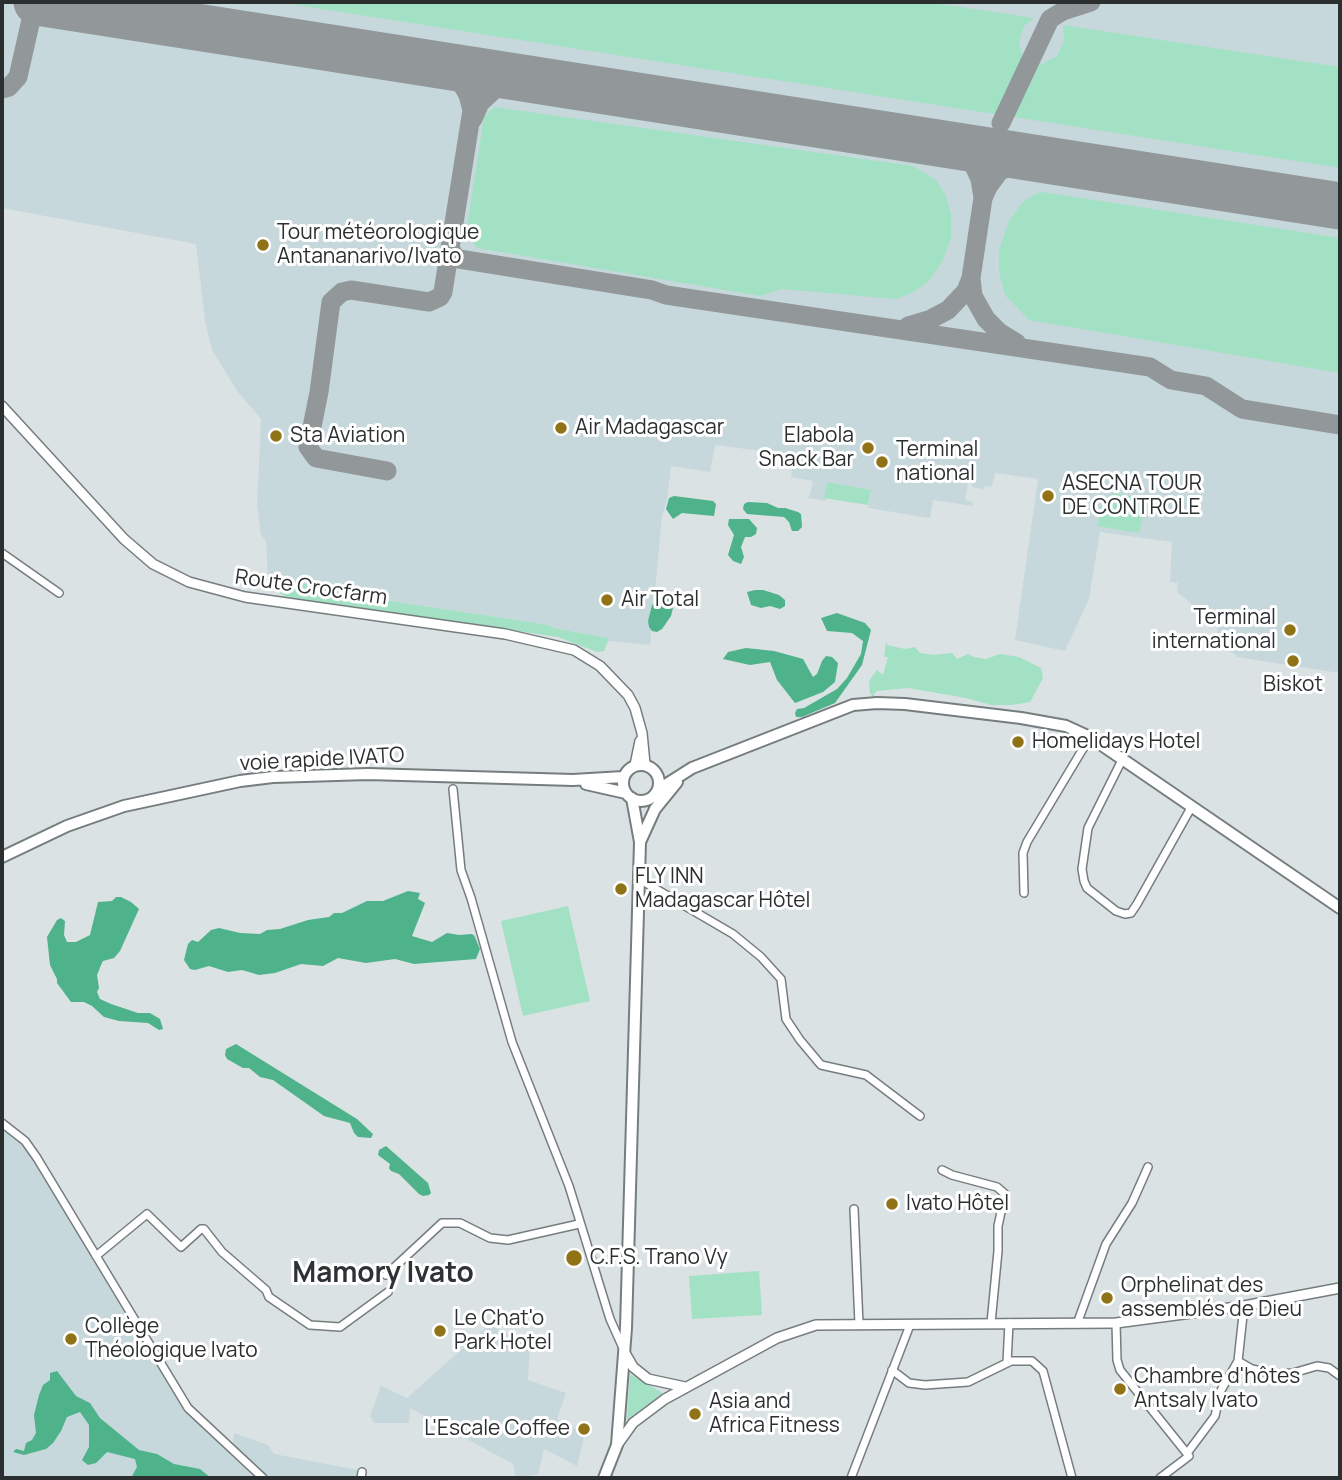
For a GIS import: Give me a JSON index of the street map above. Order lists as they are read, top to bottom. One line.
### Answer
{"streets":{"main road":["voie rapide IVATO"],"street":["Route Crocfarm"]},"districts":["Mamory Ivato"],"places":["Tour météorologique Antananarivo/Ivato","Air Madagascar","Sta Aviation","Elabola Snack Bar","Terminal national","ASECNA TOUR DE CONTROLE","Air Total","Terminal international","Biskot","Homelidays Hotel","FLY INN Madagascar Hôtel","Ivato Hôtel","C.F.S. Trano Vy","Orphelinat des assemblés de Dieu","Le Chat'o Park Hotel","Collège Théologique Ivato","Chambre d'hôtes Antsaly Ivato","Asia and Africa Fitness","L'Escale Coffee"]}
